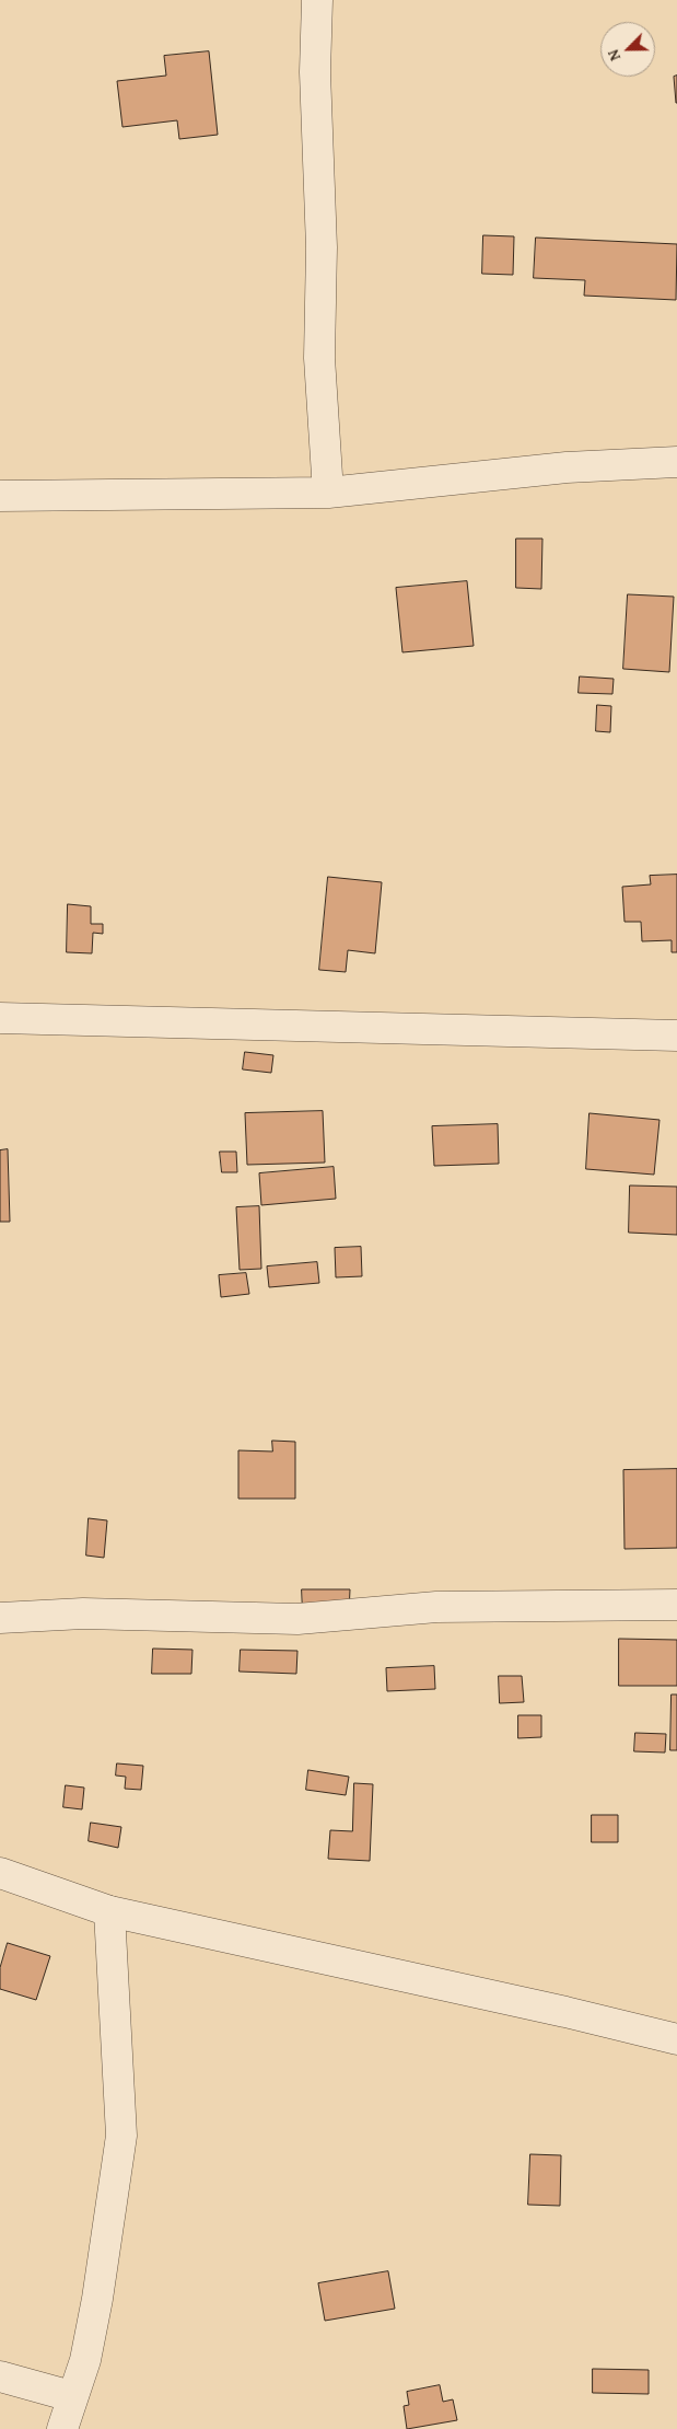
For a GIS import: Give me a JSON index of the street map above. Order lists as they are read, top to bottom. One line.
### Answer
{"north":"bottom left"}
